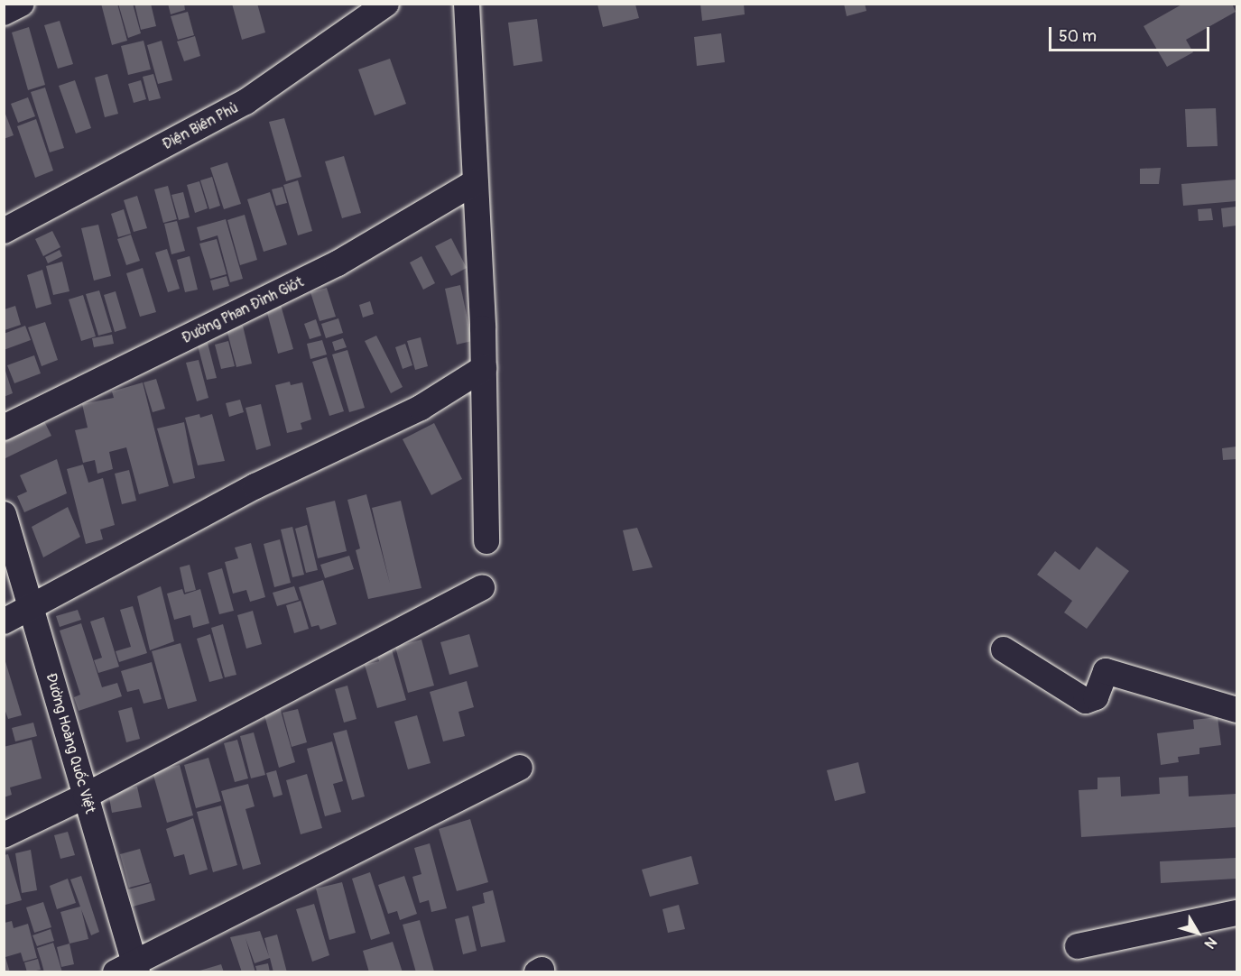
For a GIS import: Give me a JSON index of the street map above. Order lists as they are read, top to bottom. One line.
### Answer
{"streets":{"street":["Điện Biên Phủ","Đường Phan Đình Giót","Đường Hoàng Quốc Việt"]},"scale_bar":"50 m","north":"bottom right"}
